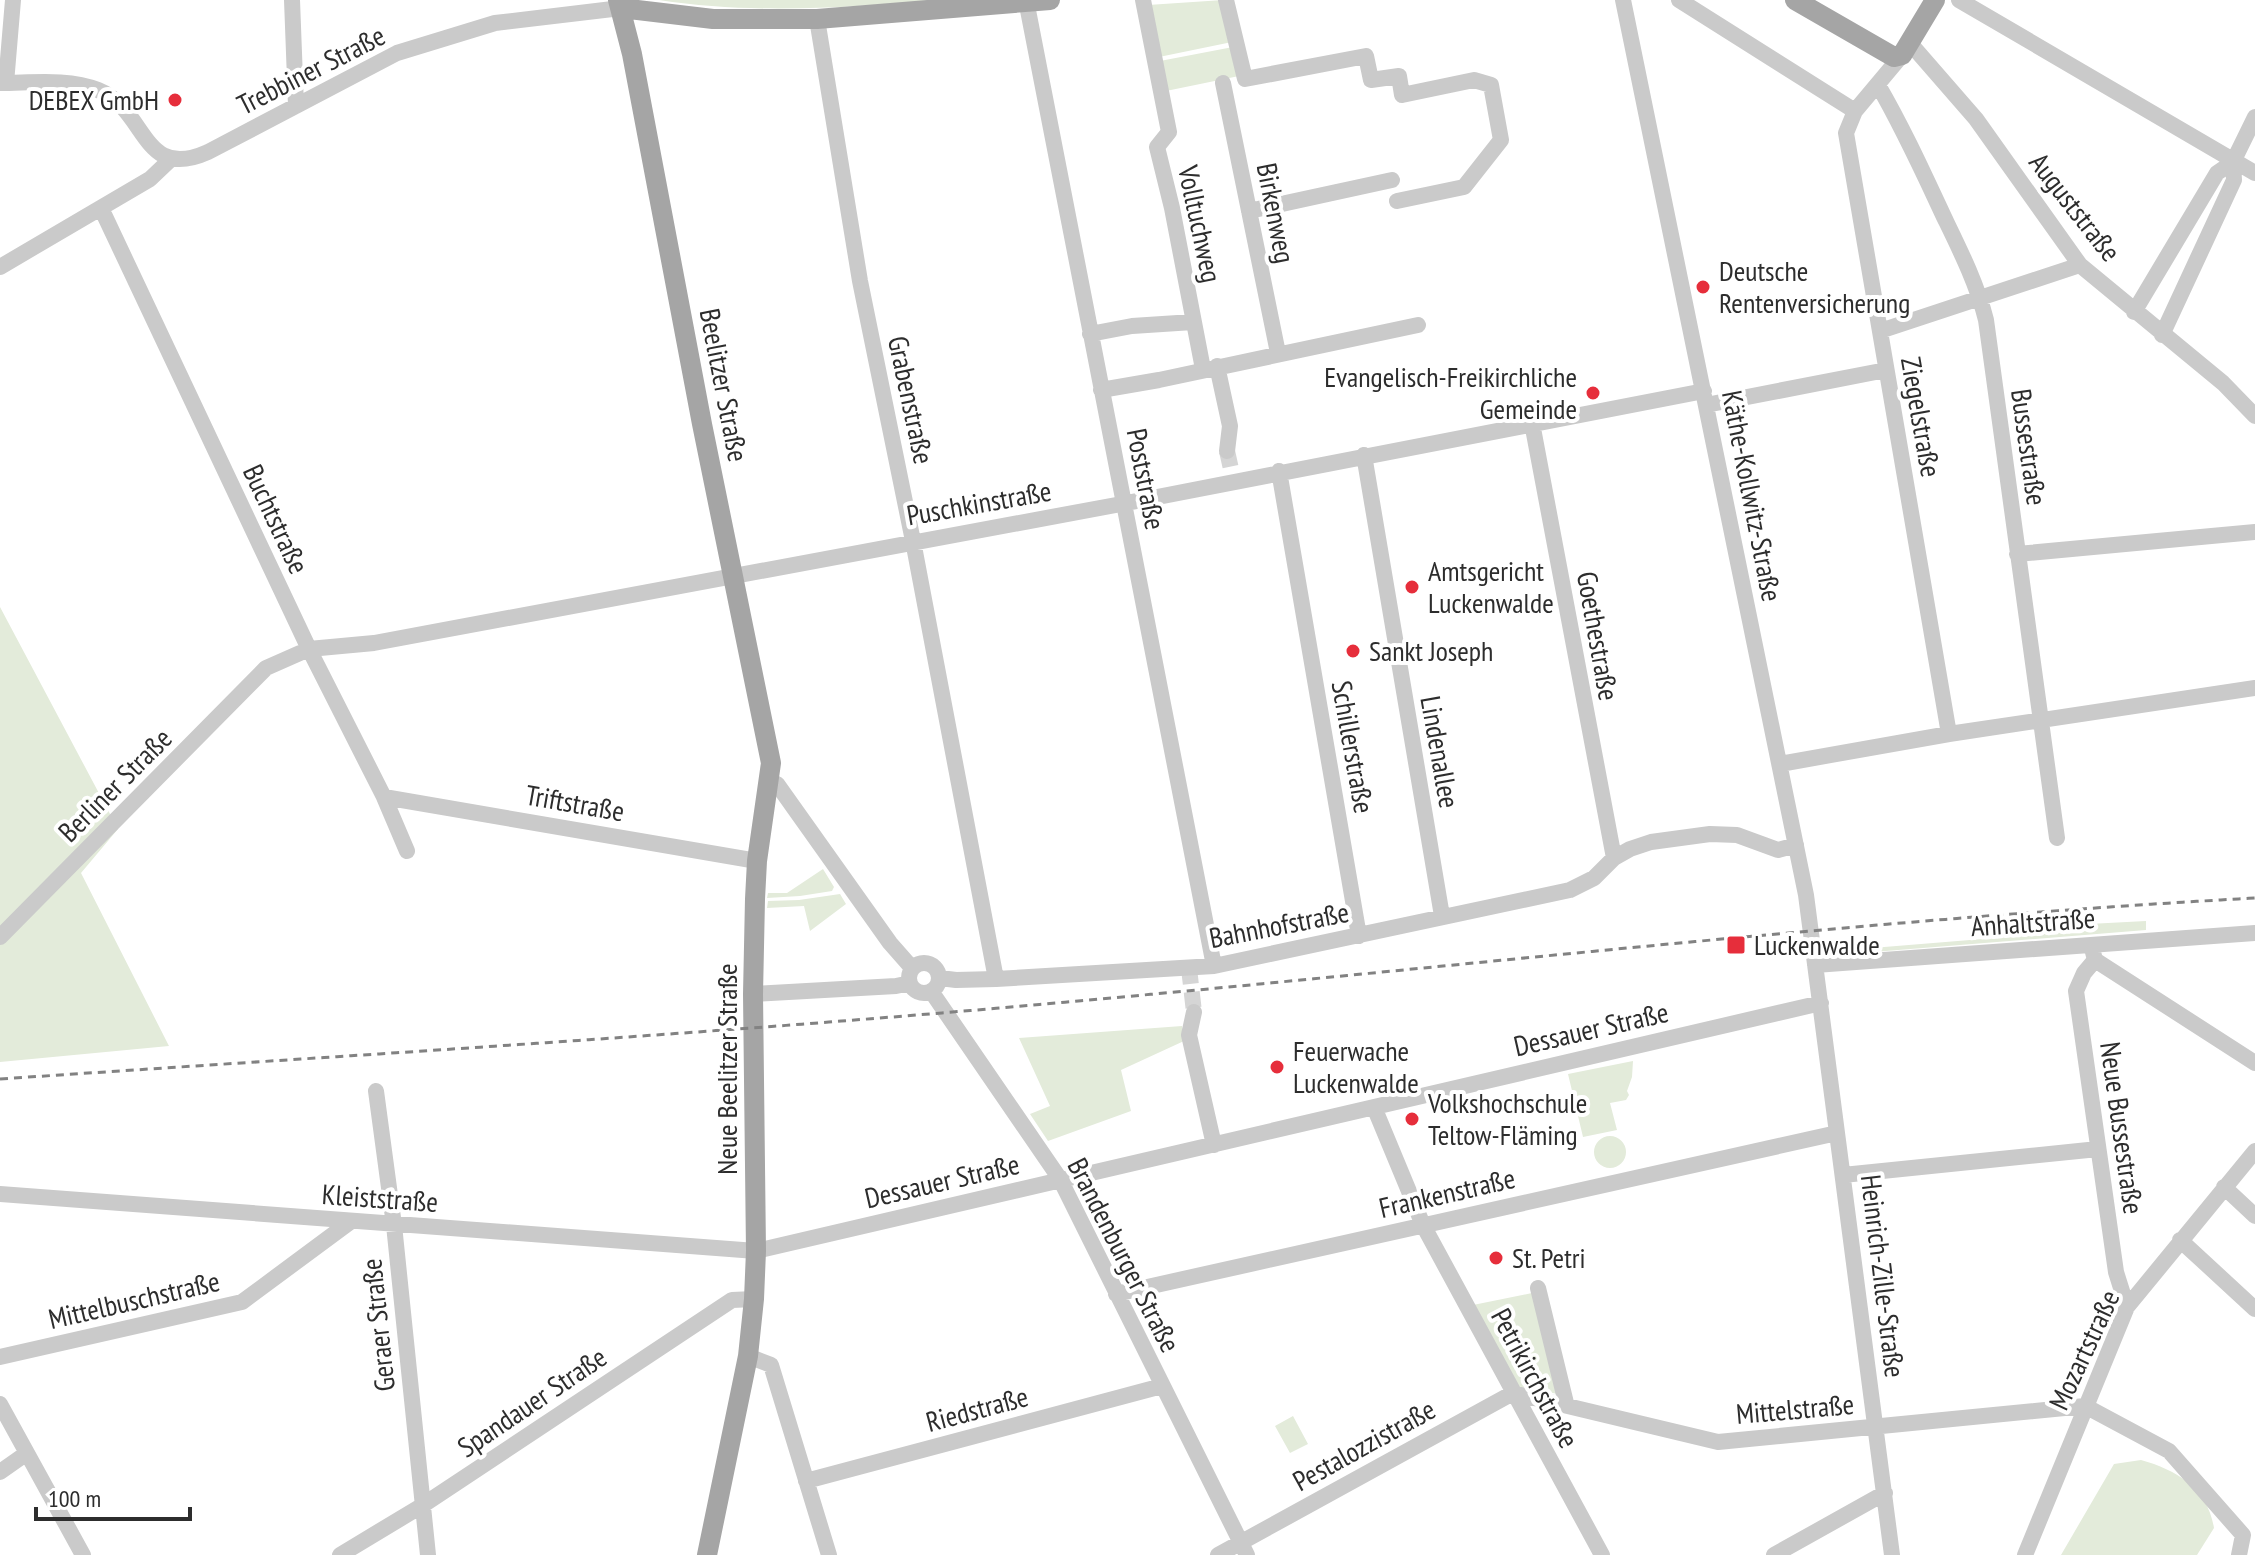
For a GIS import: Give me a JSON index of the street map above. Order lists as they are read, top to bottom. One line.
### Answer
{"streets":{"main road":["Beelitzer Straße","Neue Beelitzer Straße"],"street":["Trebbiner Straße","Auguststraße","Birkenweg","Volltuchweg","Grabenstraße","Ziegelstraße","Bussestraße","Poststraße","Käthe-Kollwitz-Straße","Puschkinstraße","Buchtstraße","Goethestraße","Schillerstraße","Lindenallee","Berliner Straße","Triftstraße","Anhaltstraße","Bahnhofstraße","Dessauer Straße","Neue Bussestraße","Frankenstraße","Kleiststraße","Brandenburger Straße","Heinrich-Zille-Straße","Mittelbuschstraße","Geraer Straße","Mozartstraße","Petrikirchstraße","Spandauer Straße","Riedstraße","Mittelstraße","Pestalozzistraße"]},"crossings":[["Trebbiner Straße","Beelitzer Straße"],["Volltuchweg","Poststraße"],["Beelitzer Straße","Puschkinstraße"],["Beelitzer Straße","Neue Beelitzer Straße"],["Grabenstraße","Puschkinstraße"],["Grabenstraße","Bahnhofstraße"],["Ziegelstraße","Puschkinstraße"],["Poststraße","Puschkinstraße"],["Poststraße","Bahnhofstraße"],["Käthe-Kollwitz-Straße","Puschkinstraße"],["Käthe-Kollwitz-Straße","Anhaltstraße"],["Käthe-Kollwitz-Straße","Bahnhofstraße"],["Käthe-Kollwitz-Straße","Dessauer Straße"],["Käthe-Kollwitz-Straße","Heinrich-Zille-Straße"],["Puschkinstraße","Buchtstraße"],["Puschkinstraße","Goethestraße"],["Puschkinstraße","Schillerstraße"],["Puschkinstraße","Lindenallee"],["Puschkinstraße","Berliner Straße"],["Buchtstraße","Triftstraße"],["Goethestraße","Bahnhofstraße"],["Schillerstraße","Bahnhofstraße"],["Lindenallee","Bahnhofstraße"],["Triftstraße","Neue Beelitzer Straße"],["Bahnhofstraße","Brandenburger Straße"],["Dessauer Straße","Neue Beelitzer Straße"],["Dessauer Straße","Kleiststraße"],["Dessauer Straße","Brandenburger Straße"],["Dessauer Straße","Heinrich-Zille-Straße"],["Neue Beelitzer Straße","Kleiststraße"],["Neue Beelitzer Straße","Spandauer Straße"],["Neue Bussestraße","Mozartstraße"],["Frankenstraße","Brandenburger Straße"],["Frankenstraße","Heinrich-Zille-Straße"],["Frankenstraße","Petrikirchstraße"],["Kleiststraße","Mittelbuschstraße"],["Kleiststraße","Geraer Straße"],["Brandenburger Straße","Riedstraße"],["Brandenburger Straße","Pestalozzistraße"],["Heinrich-Zille-Straße","Mittelstraße"],["Geraer Straße","Spandauer Straße"],["Mozartstraße","Mittelstraße"],["Petrikirchstraße","Mittelstraße"],["Petrikirchstraße","Pestalozzistraße"],["Mittelstraße","Pestalozzistraße"]],"places":{"other":["DEBEX GmbH","Deutsche Rentenversicherung","Evangelisch-Freikirchliche Gemeinde","Amtsgericht Luckenwalde","Sankt Joseph","Feuerwache Luckenwalde","Volkshochschule Teltow-Fläming","St. Petri"],"transit":["Luckenwalde"]},"scale_bar":"100 m"}
